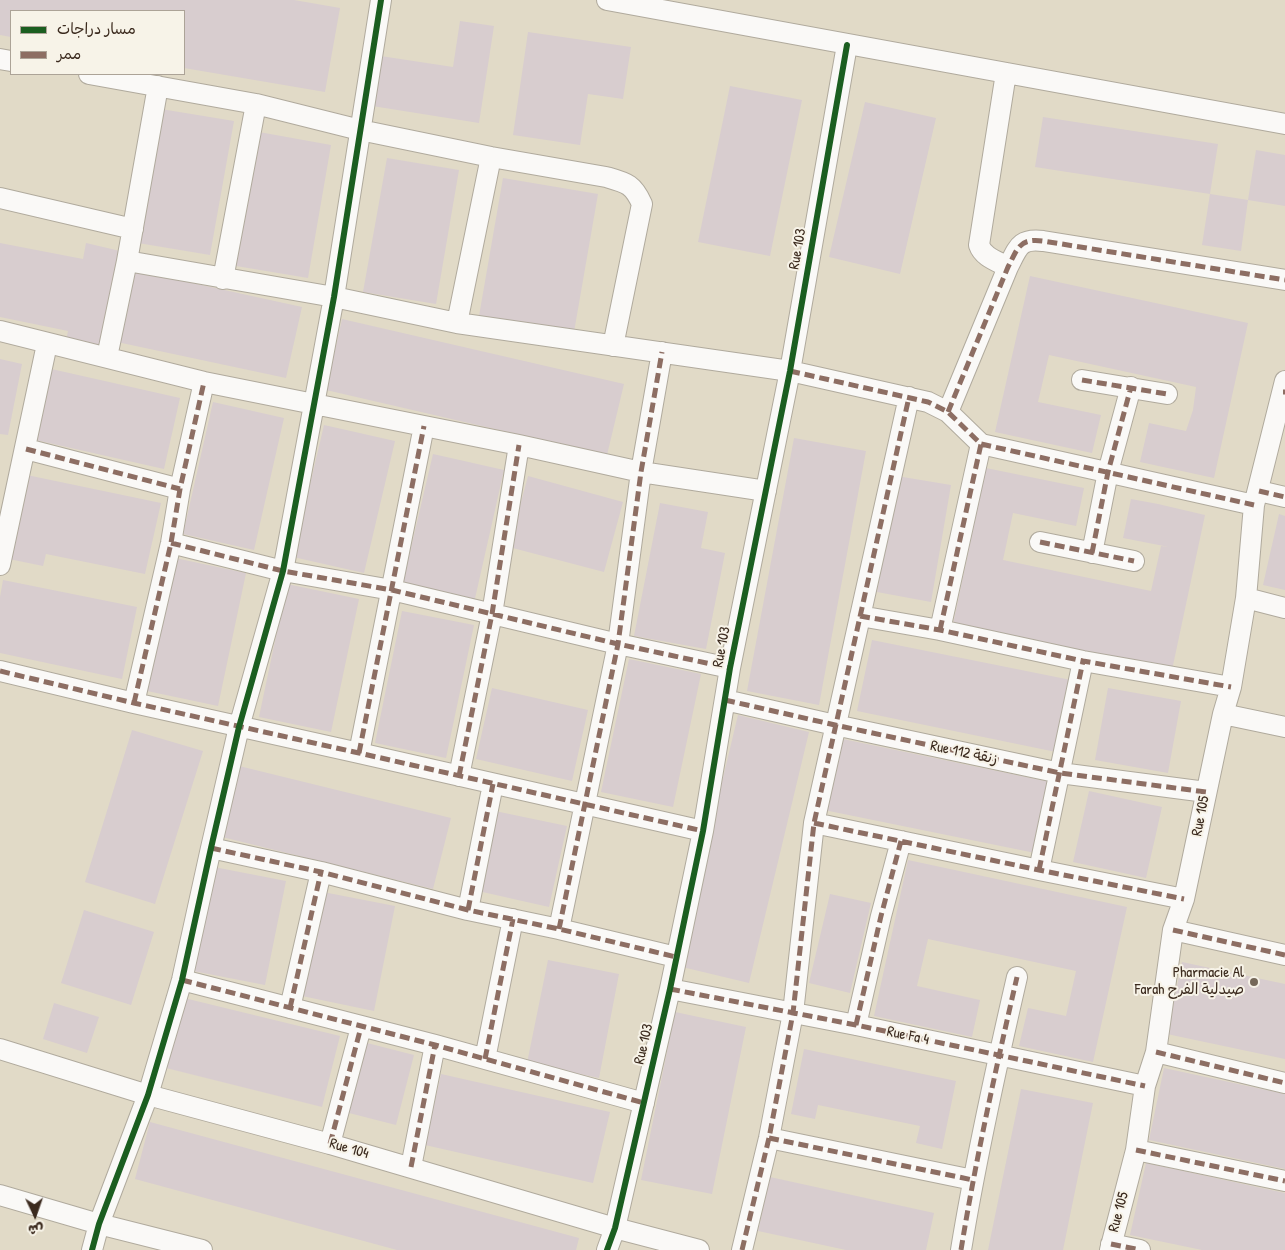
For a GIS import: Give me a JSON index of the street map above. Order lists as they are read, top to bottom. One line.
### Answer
{"streets":{"street":["Rue 103","Rue 112 زنقة","Rue 105","Rue Fa 4","Rue 104"]},"crossings":[["Rue 103","Rue 112 زنقة"],["Rue 103","Rue Fa 4"],["Rue 103","Rue 104"],["Rue 112 زنقة","Rue 105"],["Rue 105","Rue Fa 4"]],"places":["Pharmacie Al Farah صيدلية الفرح"],"legend":["مسار دراجات","ممر"],"north":"bottom"}
